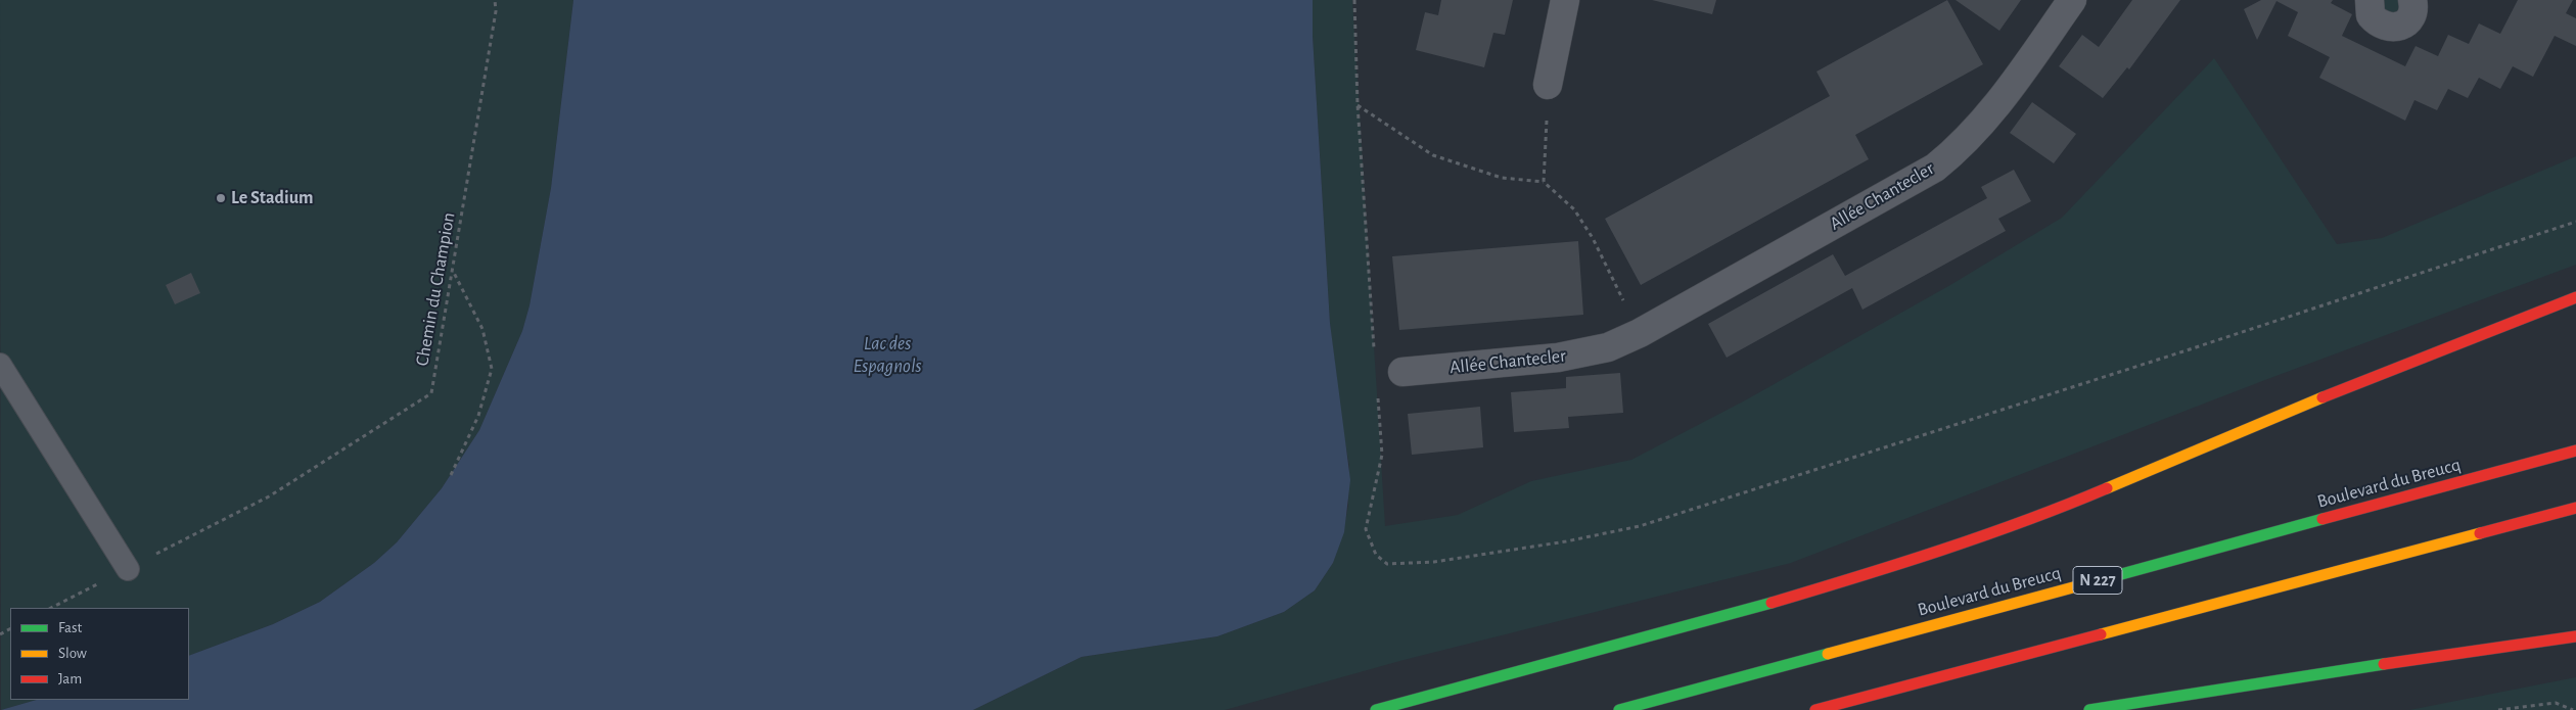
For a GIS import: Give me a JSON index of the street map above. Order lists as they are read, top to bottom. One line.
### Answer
{"streets":{"main road":["Boulevard du Breucq","N 227"],"street":["Allée Chantecler"],"path":["Chemin du Champion"]},"water":["Lac des Espagnols"],"places":["Le Stadium"],"legend":["Fast","Slow","Jam"]}
